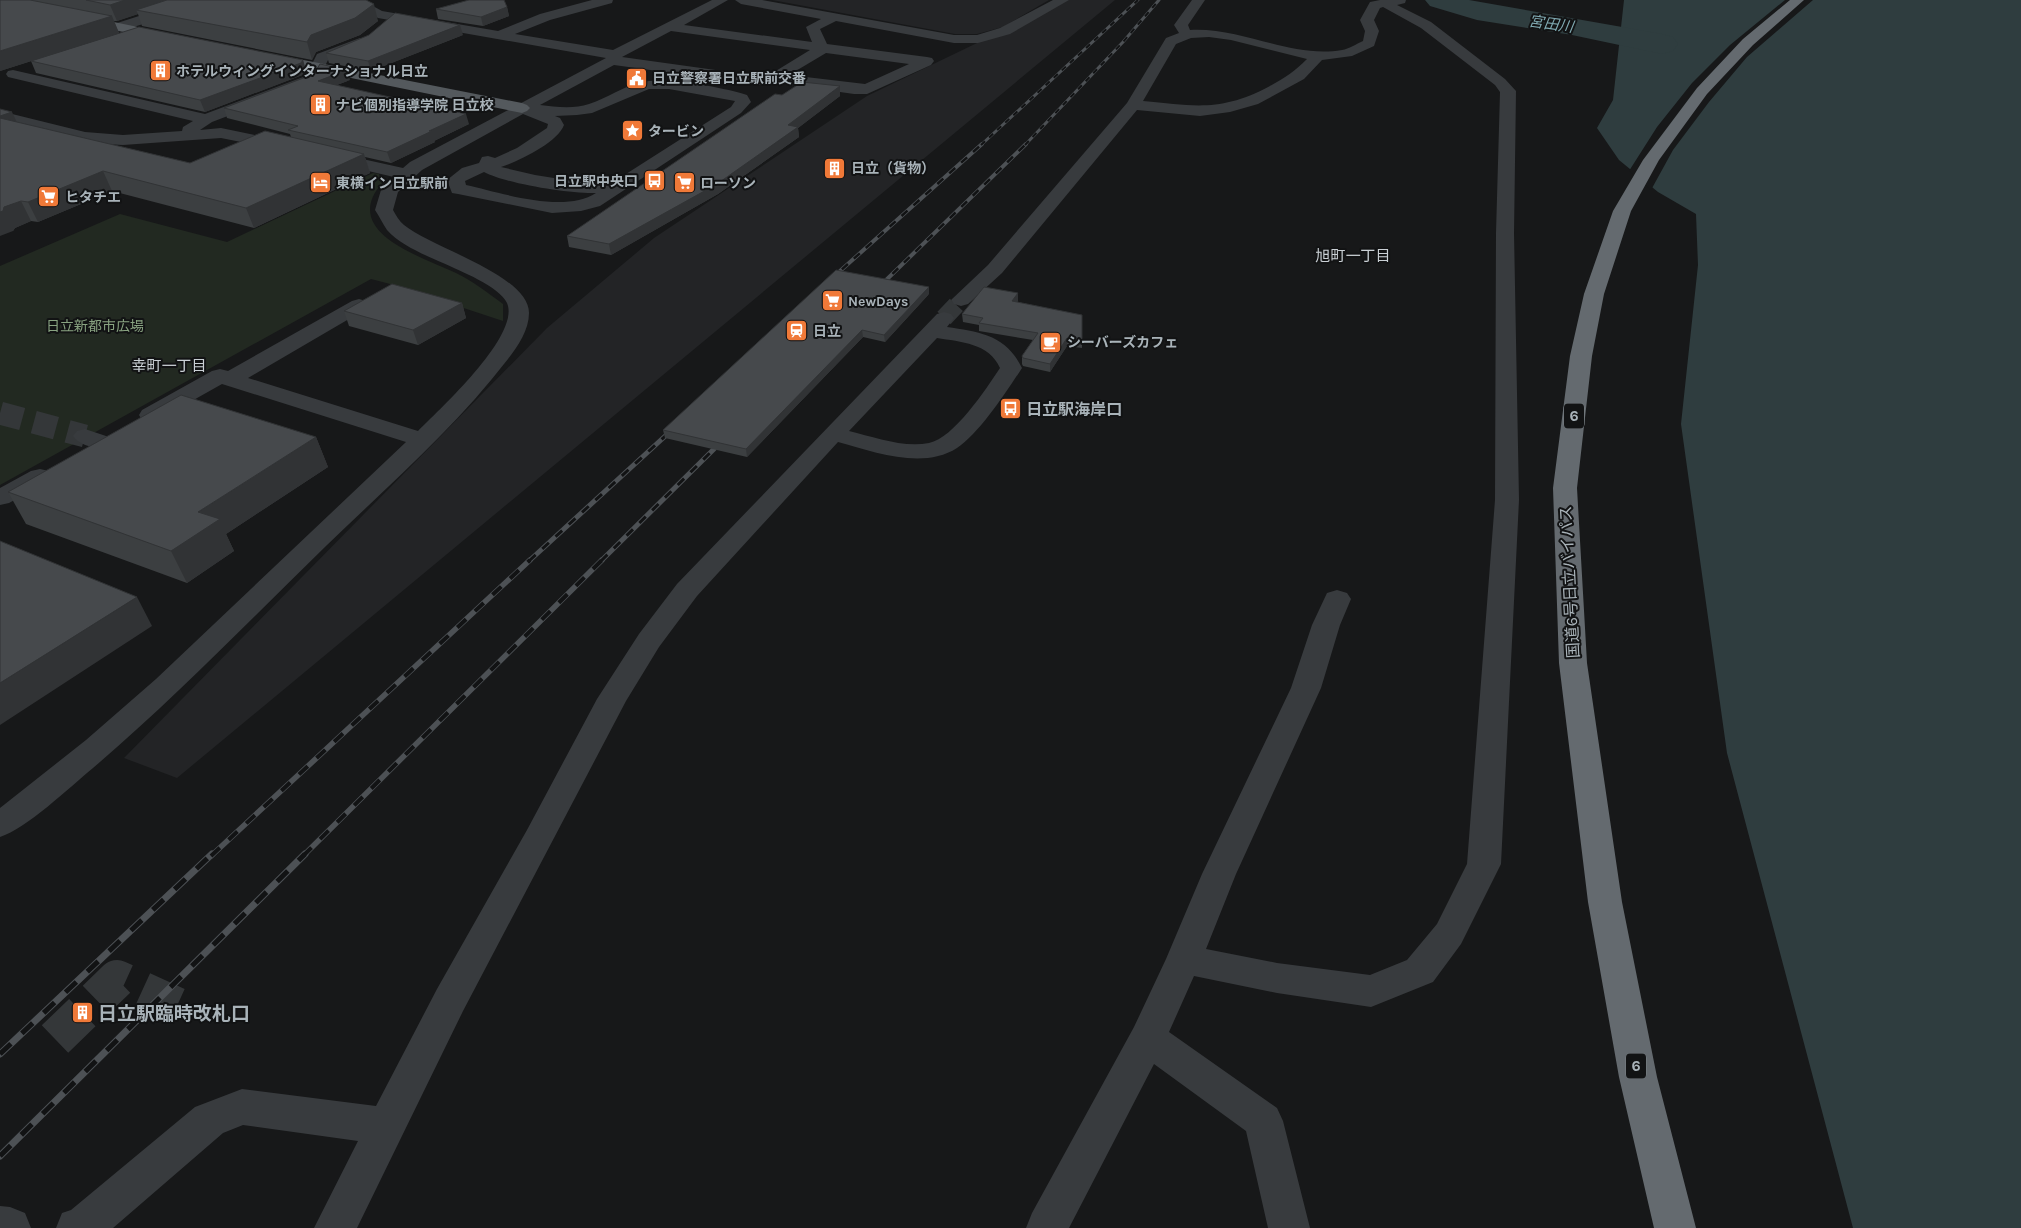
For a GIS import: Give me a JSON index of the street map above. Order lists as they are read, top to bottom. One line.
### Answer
{"streets":{"highway":["6","国道6号日立バイパス"]},"districts":["旭町一丁目","幸町一丁目"],"water":["宮田川"],"parks":["日立新都市広場"],"places":{"building":["ホテルウィングインターナショナル日立","ナビ個別指導学院 日立校","日立（貨物）","日立駅臨時改札口"],"public building":["日立警察署日立駅前交番"],"place":["タービン"],"bus stop":["日立駅中央口","日立駅海岸口"],"hotel":["東横イン日立駅前"],"supermarket":["ローソン","ヒタチエ","NewDays"],"station":["日立"],"cafe":["シーバーズカフェ"]}}
